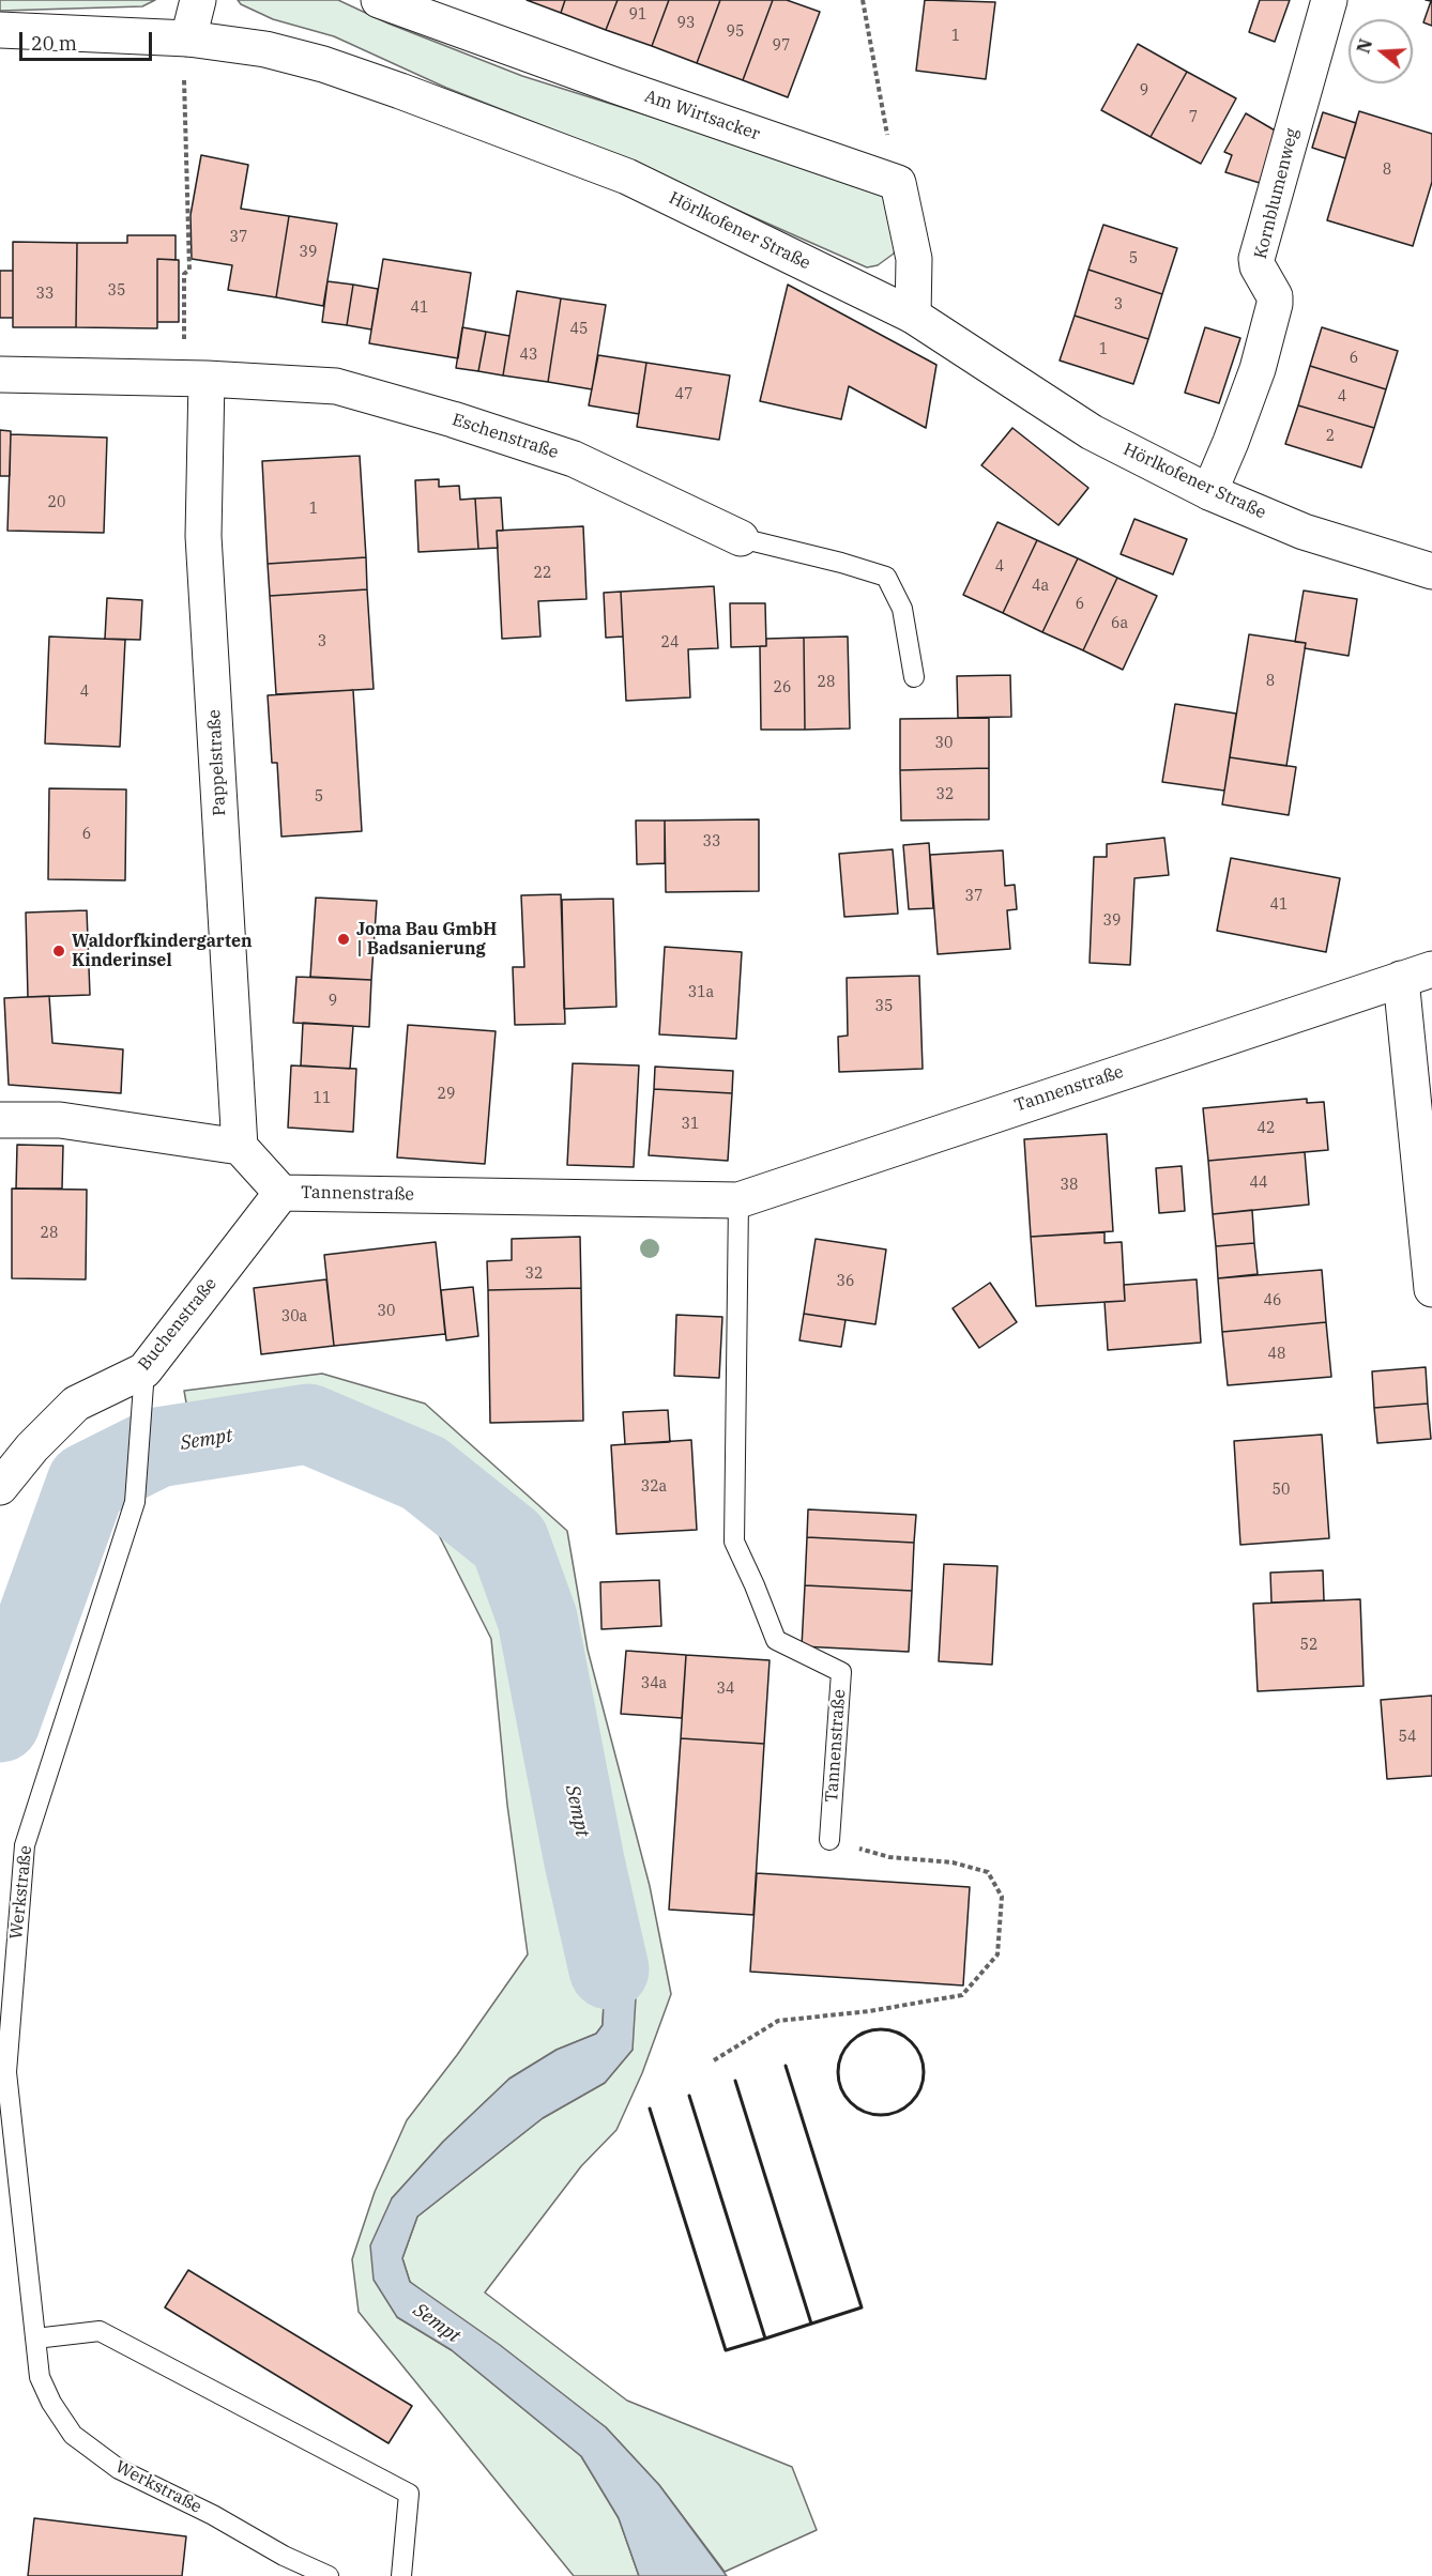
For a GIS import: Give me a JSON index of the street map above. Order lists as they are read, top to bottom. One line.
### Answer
{"streets":{"street":["Am Wirtsacker","Kornblumenweg","Hörlkofener Straße","Eschenstraße","Pappelstraße","Tannenstraße","Buchenstraße"],"lane":["Werkstraße"]},"crossings":[["Kornblumenweg","Hörlkofener Straße"],["Eschenstraße","Pappelstraße"],["Pappelstraße","Tannenstraße"],["Tannenstraße","Buchenstraße"],["Buchenstraße","Werkstraße"]],"water":["Sempt"],"places":["Joma Bau GmbH | Badsanierung","Waldorfkindergarten Kinderinsel"],"house_numbers":["91","93","95","1","97","9","7","8","37","39","5","35","33","3","41","45","1","43","6","47","4","2","20","1","4","22","4a","6","6a","3","24","8","28","26","4","30","32","5","6","33","37","41","39","31a","9","35","29","11","31","42","44","38","28","32","36","46","30","30a","48","32a","50","52","34a","34","54"],"scale_bar":"20 m","north":"left"}
